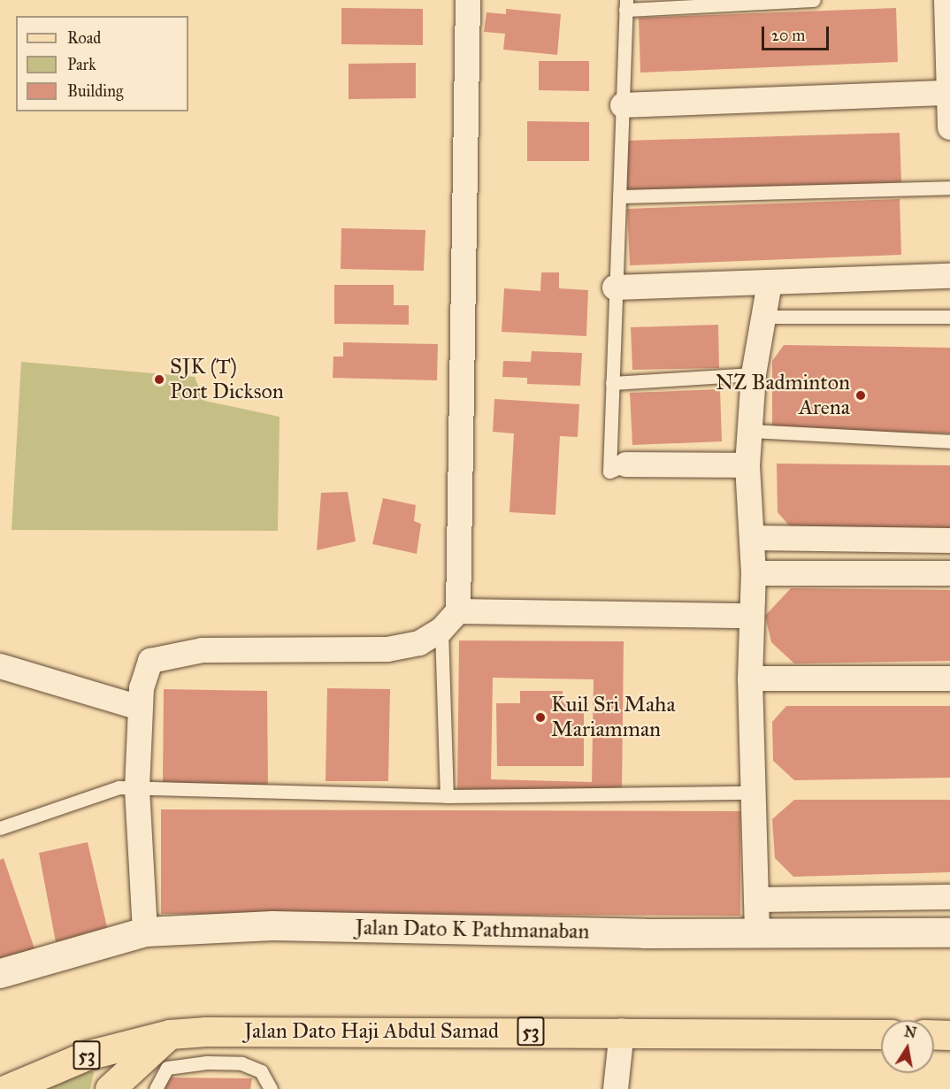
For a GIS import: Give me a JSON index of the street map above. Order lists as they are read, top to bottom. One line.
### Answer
{"streets":{"main road":["Jalan Dato Haji Abdul Samad","53"],"street":["Jalan Dato K Pathmanaban"]},"crossings":[["Jalan Dato Haji Abdul Samad","53"]],"places":["SJK (T) Port Dickson","NZ Badminton Arena","Kuil Sri Maha Mariamman"],"legend":["Road","Park","Building"],"scale_bar":"20 m","north":"top"}
